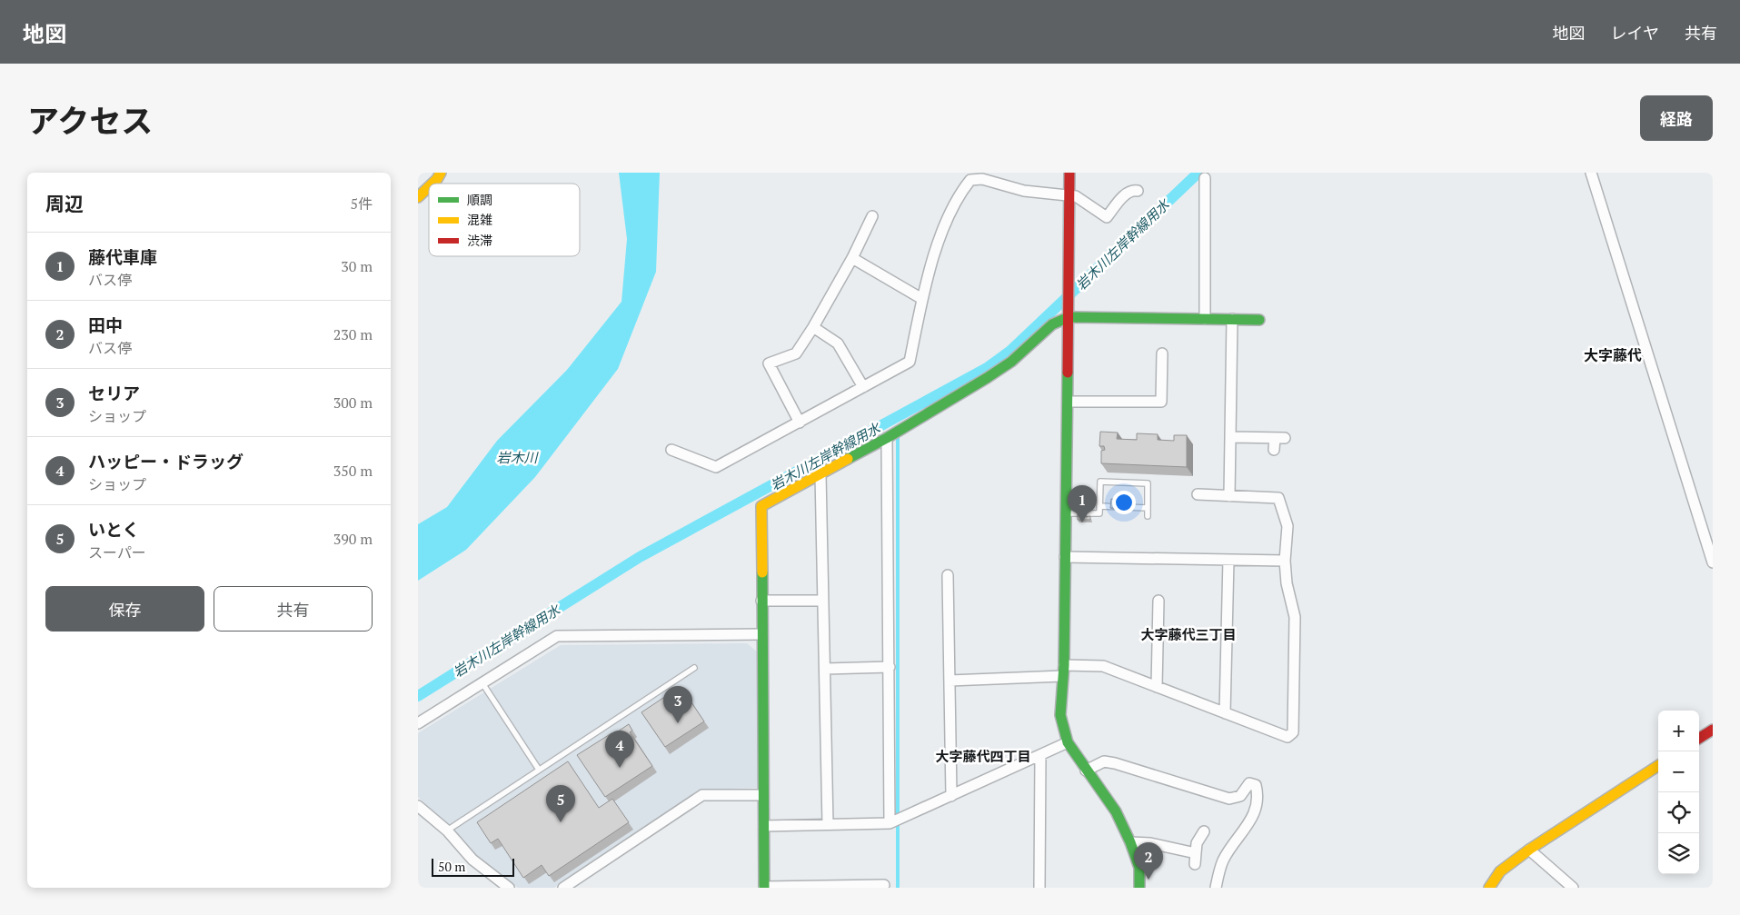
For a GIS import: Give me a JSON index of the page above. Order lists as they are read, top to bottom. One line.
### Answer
{"districts":["大字藤代","大字藤代三丁目","大字藤代四丁目"],"water":["岩木川左岸幹線用水","岩木川"],"legend":["順調","混雑","渋滞"],"scale_bar":"50 m","page":{"header":"地図","nav":["地図","レイヤ","共有"],"title":"アクセス","buttons":["経路",["保存","共有"]],"heading":["周辺","5件"],"list":[{"mark":"1","name":"藤代車庫","note":"バス停","value":"30 m"},{"mark":"2","name":"田中","note":"バス停","value":"230 m"},{"mark":"3","name":"セリア","note":"ショップ","value":"300 m"},{"mark":"4","name":"ハッピー・ドラッグ","note":"ショップ","value":"350 m"},{"mark":"5","name":"いとく","note":"スーパー","value":"390 m"}],"pins":["1","3","4","5","2"],"map_buttons":["+","−"],"scale":"50 m"}}
